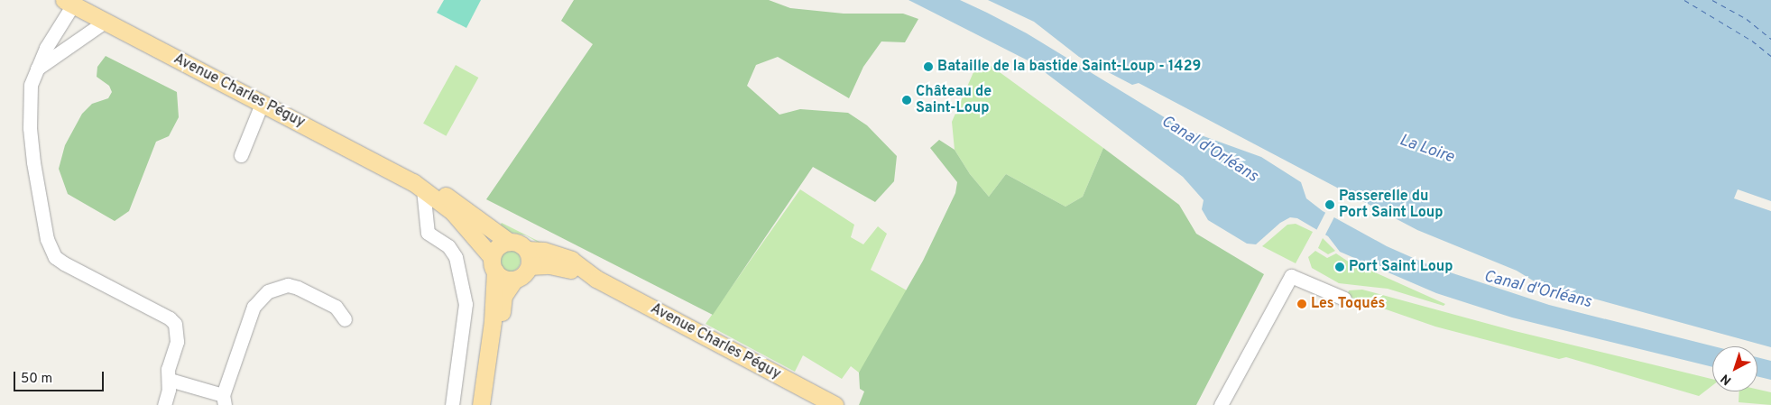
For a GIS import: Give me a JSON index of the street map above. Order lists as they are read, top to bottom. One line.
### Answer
{"streets":{"main road":["Avenue Charles Péguy"]},"water":["Canal d'Orléans","La Loire"],"places":["Bataille de la bastide Saint-Loup - 1429","Château de Saint-Loup","Passerelle du Port Saint Loup","Port Saint Loup","Les Toqués"],"scale_bar":"50 m","north":"bottom left"}
